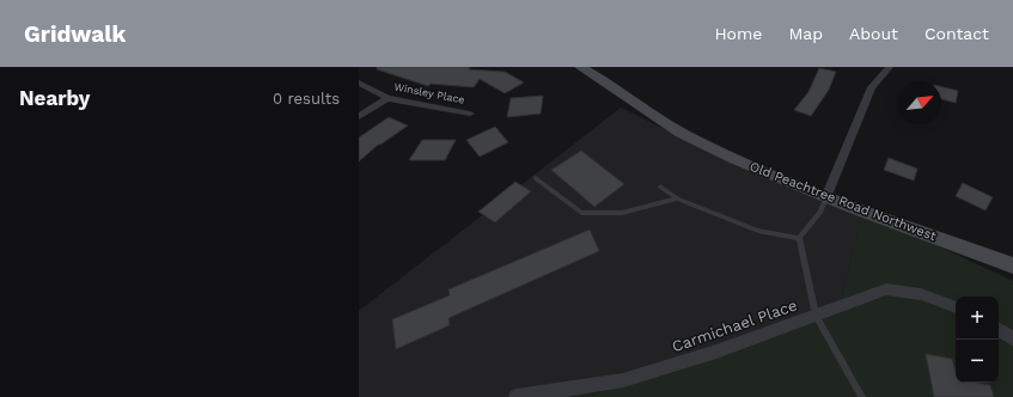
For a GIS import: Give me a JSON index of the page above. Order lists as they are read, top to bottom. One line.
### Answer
{"streets":{"main road":["Old Peachtree Road Northwest"],"street":["Winsley Place","Carmichael Place"]},"north":"top right","page":{"header":"Gridwalk","nav":["Home","Map","About","Contact"],"heading":["Nearby","0 results"],"map_buttons":["+","−"]}}
